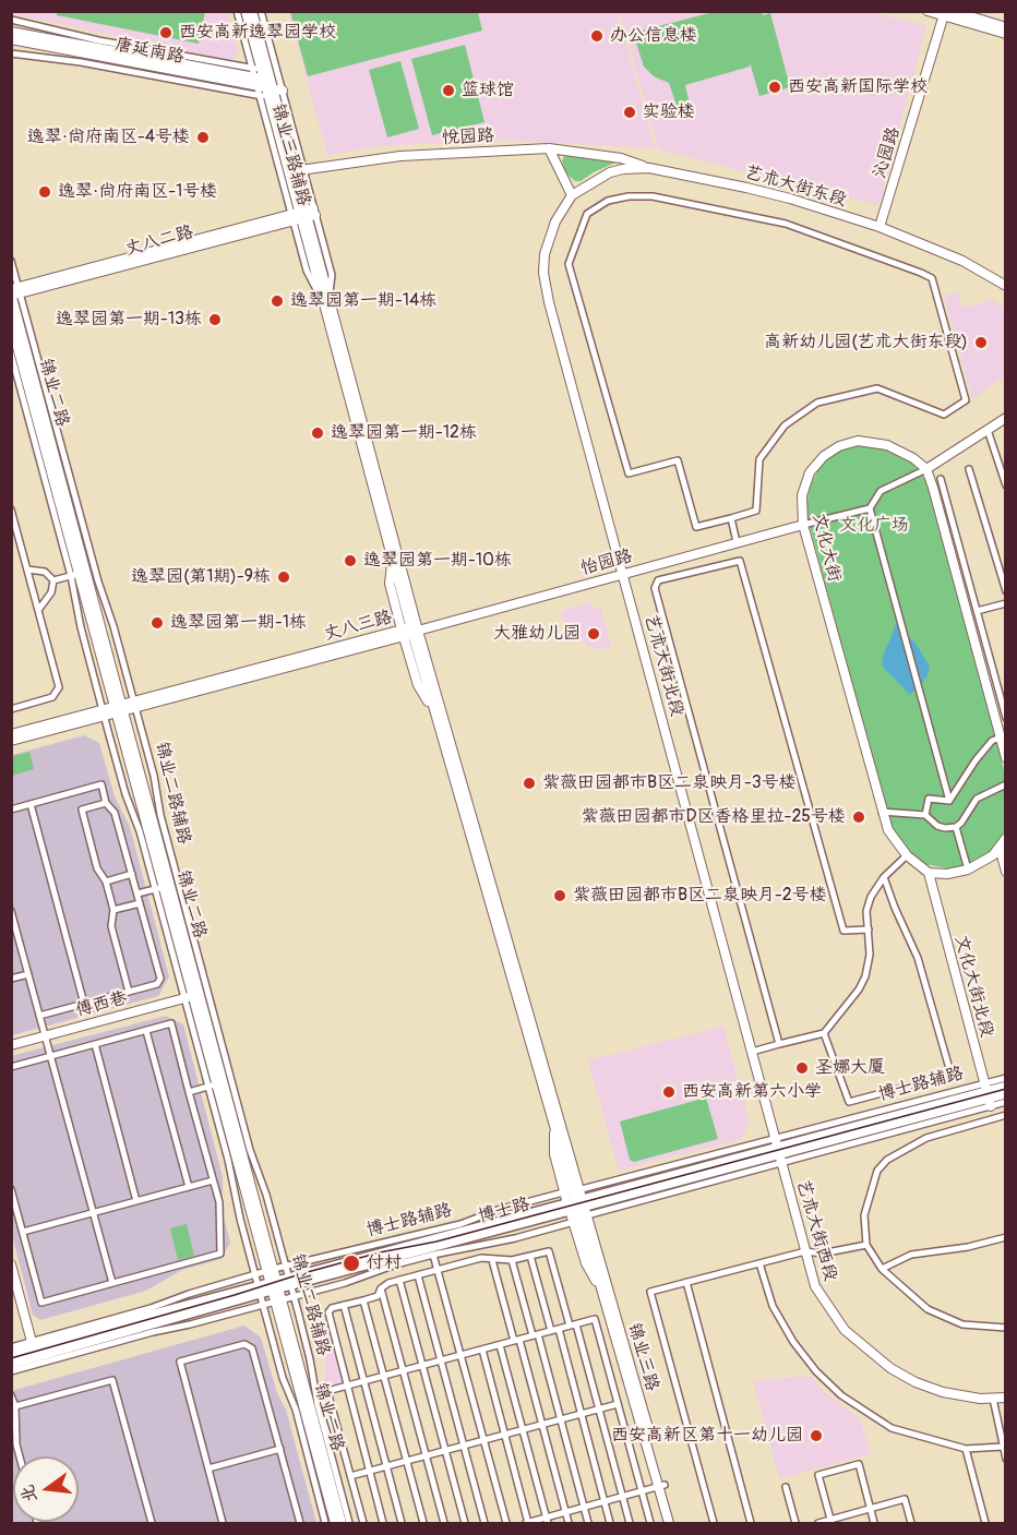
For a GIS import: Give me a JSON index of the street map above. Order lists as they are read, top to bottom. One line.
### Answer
{"streets":{"main road":["博士路"],"street":["唐延南路","悦园路","沁园路","锦业三路辅路","艺术大街东段","丈八二路","锦业二路","文化大街","怡园路","丈八三路","艺术大街北段","锦业二路辅路","文化大街北段","傅西巷","博士路辅路","艺术大街西段","锦业三路"]},"crossings":[["唐延南路","锦业三路辅路"],["悦园路","锦业三路辅路"],["悦园路","艺术大街东段"],["沁园路","艺术大街东段"],["锦业三路辅路","丈八二路"],["艺术大街东段","艺术大街北段"],["丈八二路","锦业二路"],["丈八二路","锦业二路辅路"],["锦业二路","丈八三路"],["锦业二路","锦业二路辅路"],["锦业二路","傅西巷"],["锦业二路","博士路辅路"],["锦业二路","博士路"],["文化大街","怡园路"],["文化大街","文化大街北段"],["怡园路","丈八三路"],["怡园路","艺术大街北段"],["丈八三路","锦业二路辅路"],["艺术大街北段","博士路辅路"],["艺术大街北段","博士路"],["艺术大街北段","艺术大街西段"],["锦业二路辅路","博士路辅路"],["锦业二路辅路","博士路"],["文化大街北段","博士路辅路"],["文化大街北段","博士路"],["博士路辅路","博士路"],["博士路辅路","艺术大街西段"],["博士路辅路","锦业三路"],["博士路","艺术大街西段"],["博士路","锦业三路"]],"parks":["文化广场"],"places":["西安高新逸翠园学校","办公信息楼","西安高新国际学校","篮球馆","实验楼","逸翠·尚府南区-4号楼","逸翠·尚府南区-1号楼","逸翠园第一期-14栋","逸翠园第一期-13栋","高新幼儿园(艺术大街东段)","逸翠园第一期-12栋","逸翠园第一期-10栋","逸翠园(第1期)-9栋","逸翠园第一期-1栋","大雅幼儿园","紫薇田园都市B区二泉映月-3号楼","紫薇田园都市D区香格里拉-25号楼","紫薇田园都市B区二泉映月-2号楼","圣娜大厦","西安高新第六小学","付村","西安高新区第十一幼儿园"],"north":"left"}
